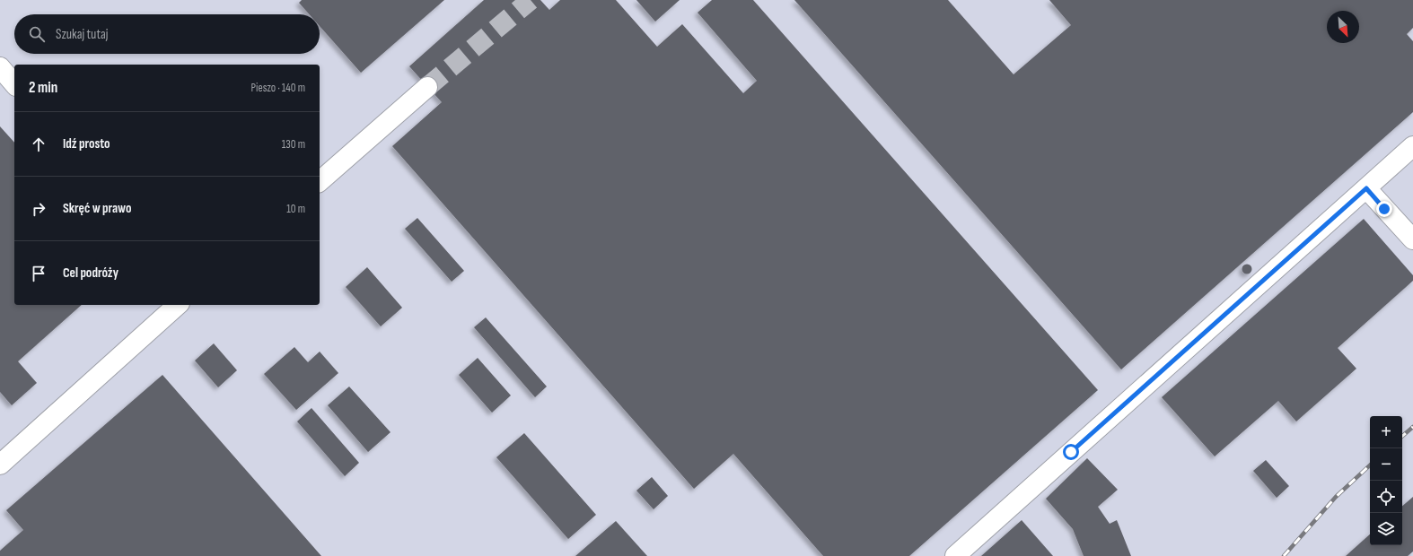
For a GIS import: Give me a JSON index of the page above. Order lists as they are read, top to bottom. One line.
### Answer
{"north":"bottom right","page":{"search":"Szukaj tutaj","heading":["2 min","Pieszo · 140 m"],"list":[["Idź prosto","130 m"],["Skręć w prawo","10 m"],"Cel podróży"],"map_buttons":["+","−"]}}
